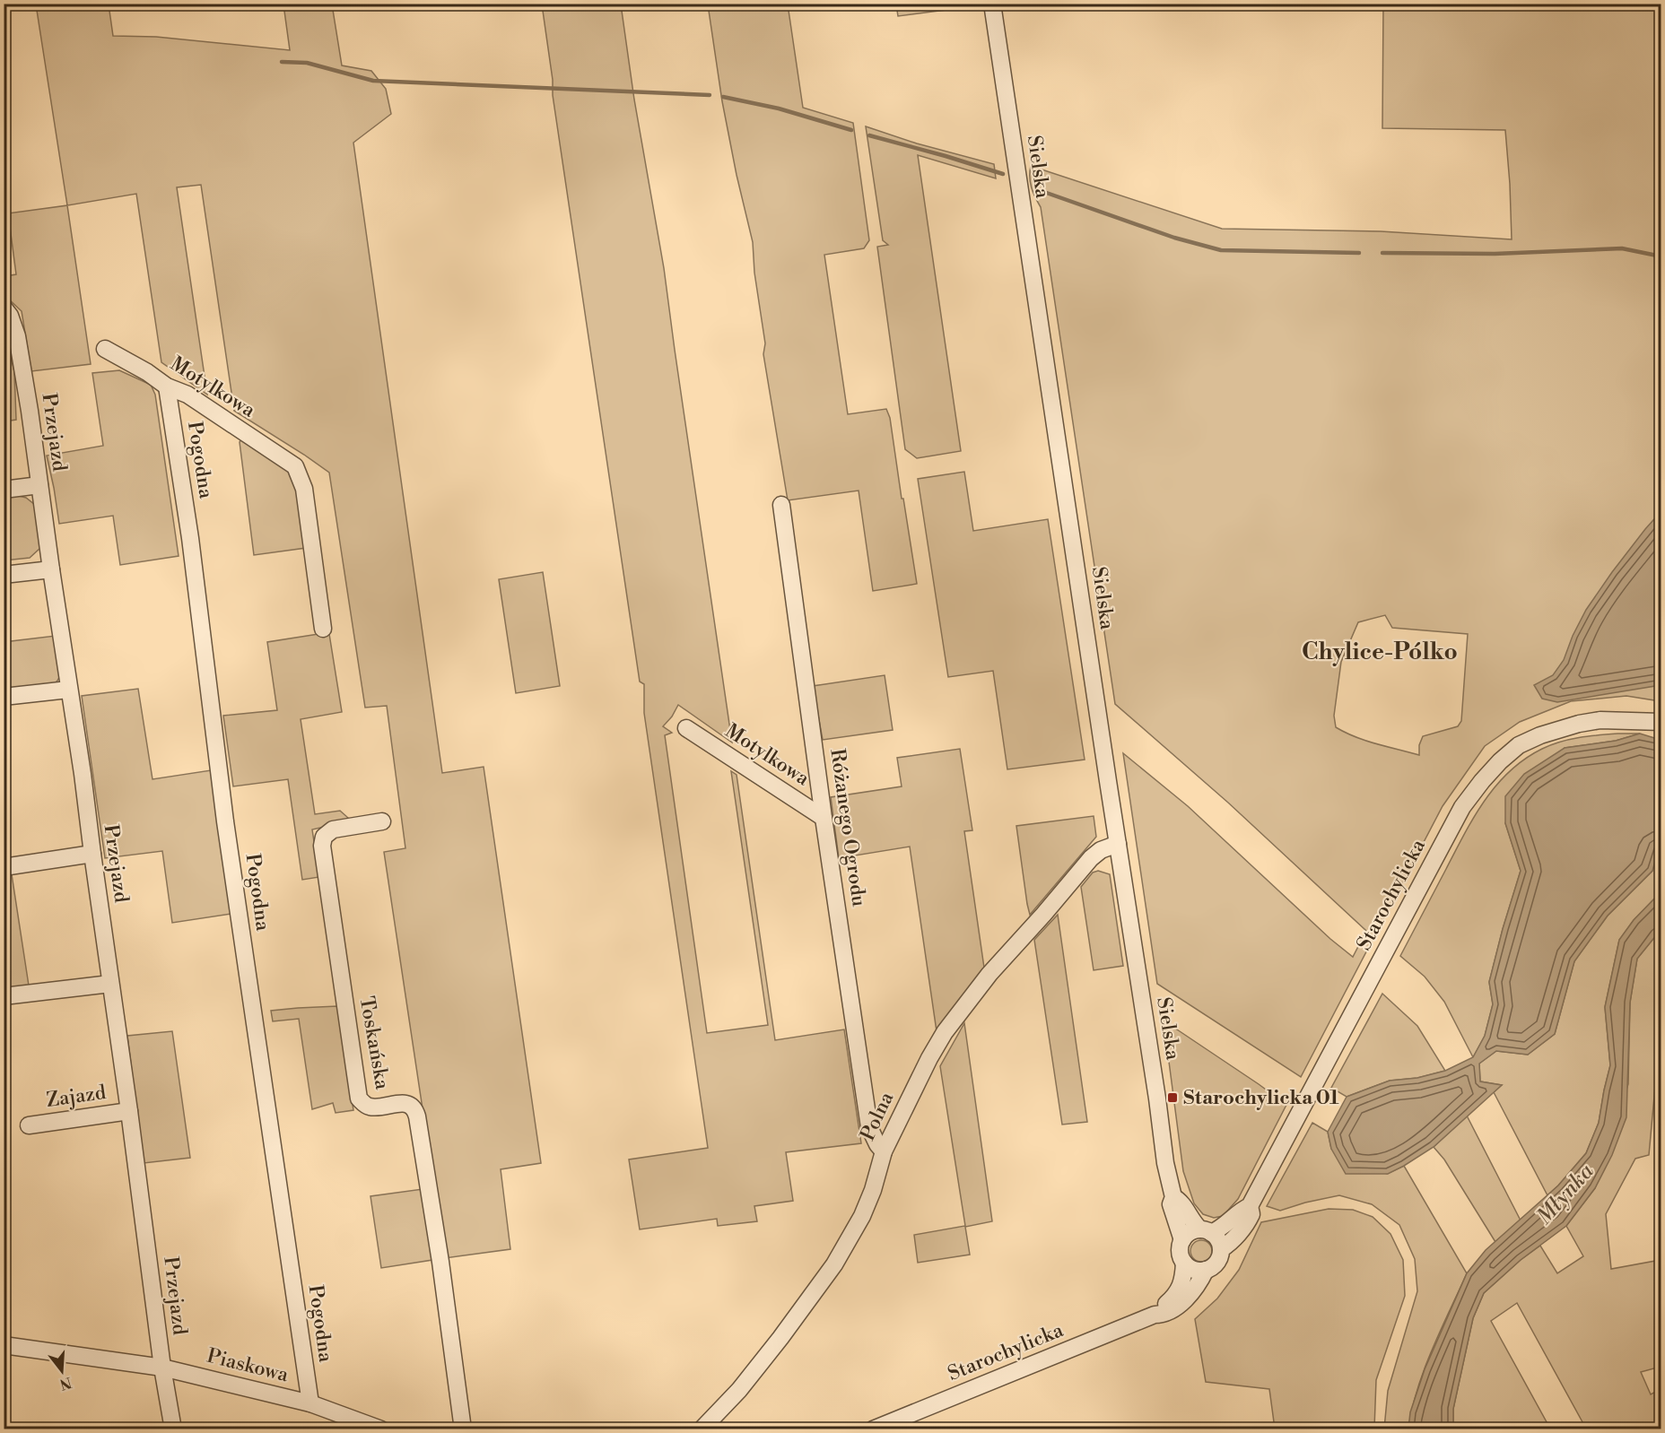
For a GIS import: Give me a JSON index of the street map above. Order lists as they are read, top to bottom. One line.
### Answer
{"streets":{"street":["Sielska","Motylkowa","Przejazd","Pogodna","Różanego Ogrodu","Starochylicka","Toskańska","Zajazd","Polna","Piaskowa"]},"crossings":[["Sielska","Starochylicka"],["Sielska","Polna"],["Motylkowa","Pogodna"],["Motylkowa","Różanego Ogrodu"],["Przejazd","Zajazd"],["Przejazd","Piaskowa"],["Pogodna","Piaskowa"],["Różanego Ogrodu","Polna"]],"districts":["Chylice-Pólko"],"water":["Młynka"],"places":{"transit":["Starochylicka 01"]},"north":"bottom"}
